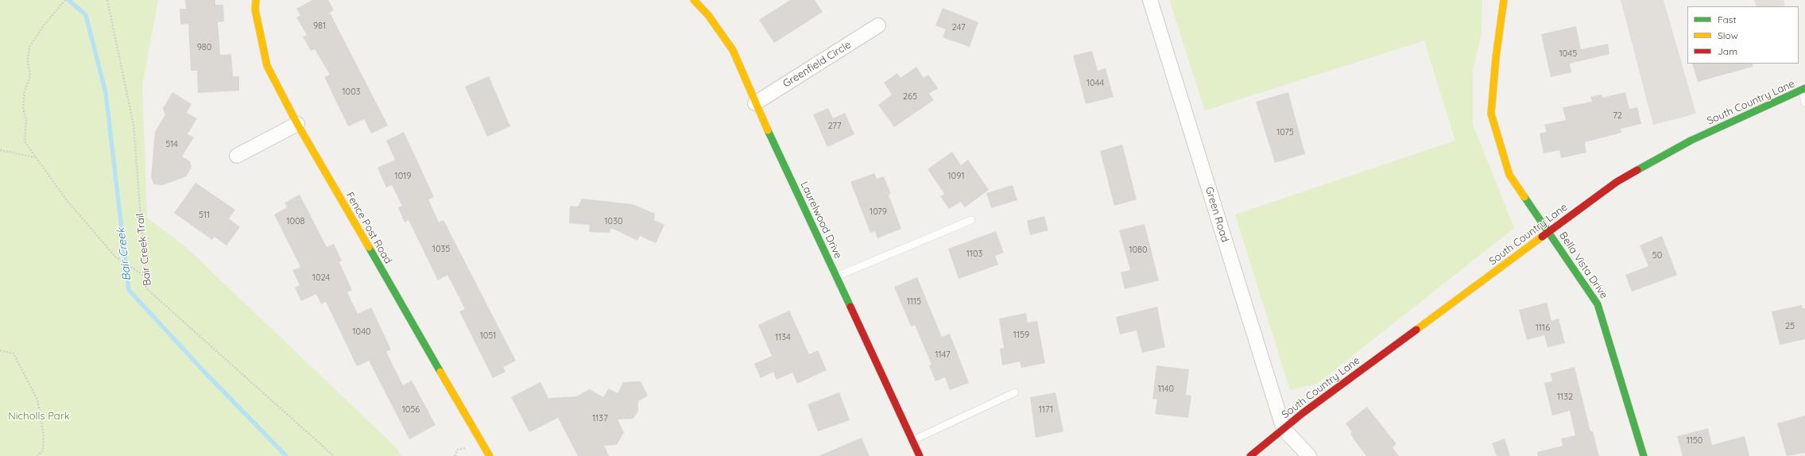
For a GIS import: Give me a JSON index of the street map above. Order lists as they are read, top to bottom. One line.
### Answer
{"streets":{"street":["Greenfield Circle","South Country Lane","Green Road","Laurelwood Drive","Fence Post Road","Bella Vista Drive"],"path":["Bair Creek Trail"]},"crossings":[["Greenfield Circle","Laurelwood Drive"],["South Country Lane","Green Road"],["South Country Lane","Bella Vista Drive"]],"water":["Bair Creek"],"parks":["Nicholls Park"],"house_numbers":["981","247","980","1045","1044","1003","265","72","277","1075","514","1019","1091","1079","511","1008","1030","1035","1080","1103","50","1024","1115","25","1116","1040","1159","1051","1134","1147","1140","1132","1056","1171","1137","1150"],"legend":["Fast","Slow","Jam"]}
